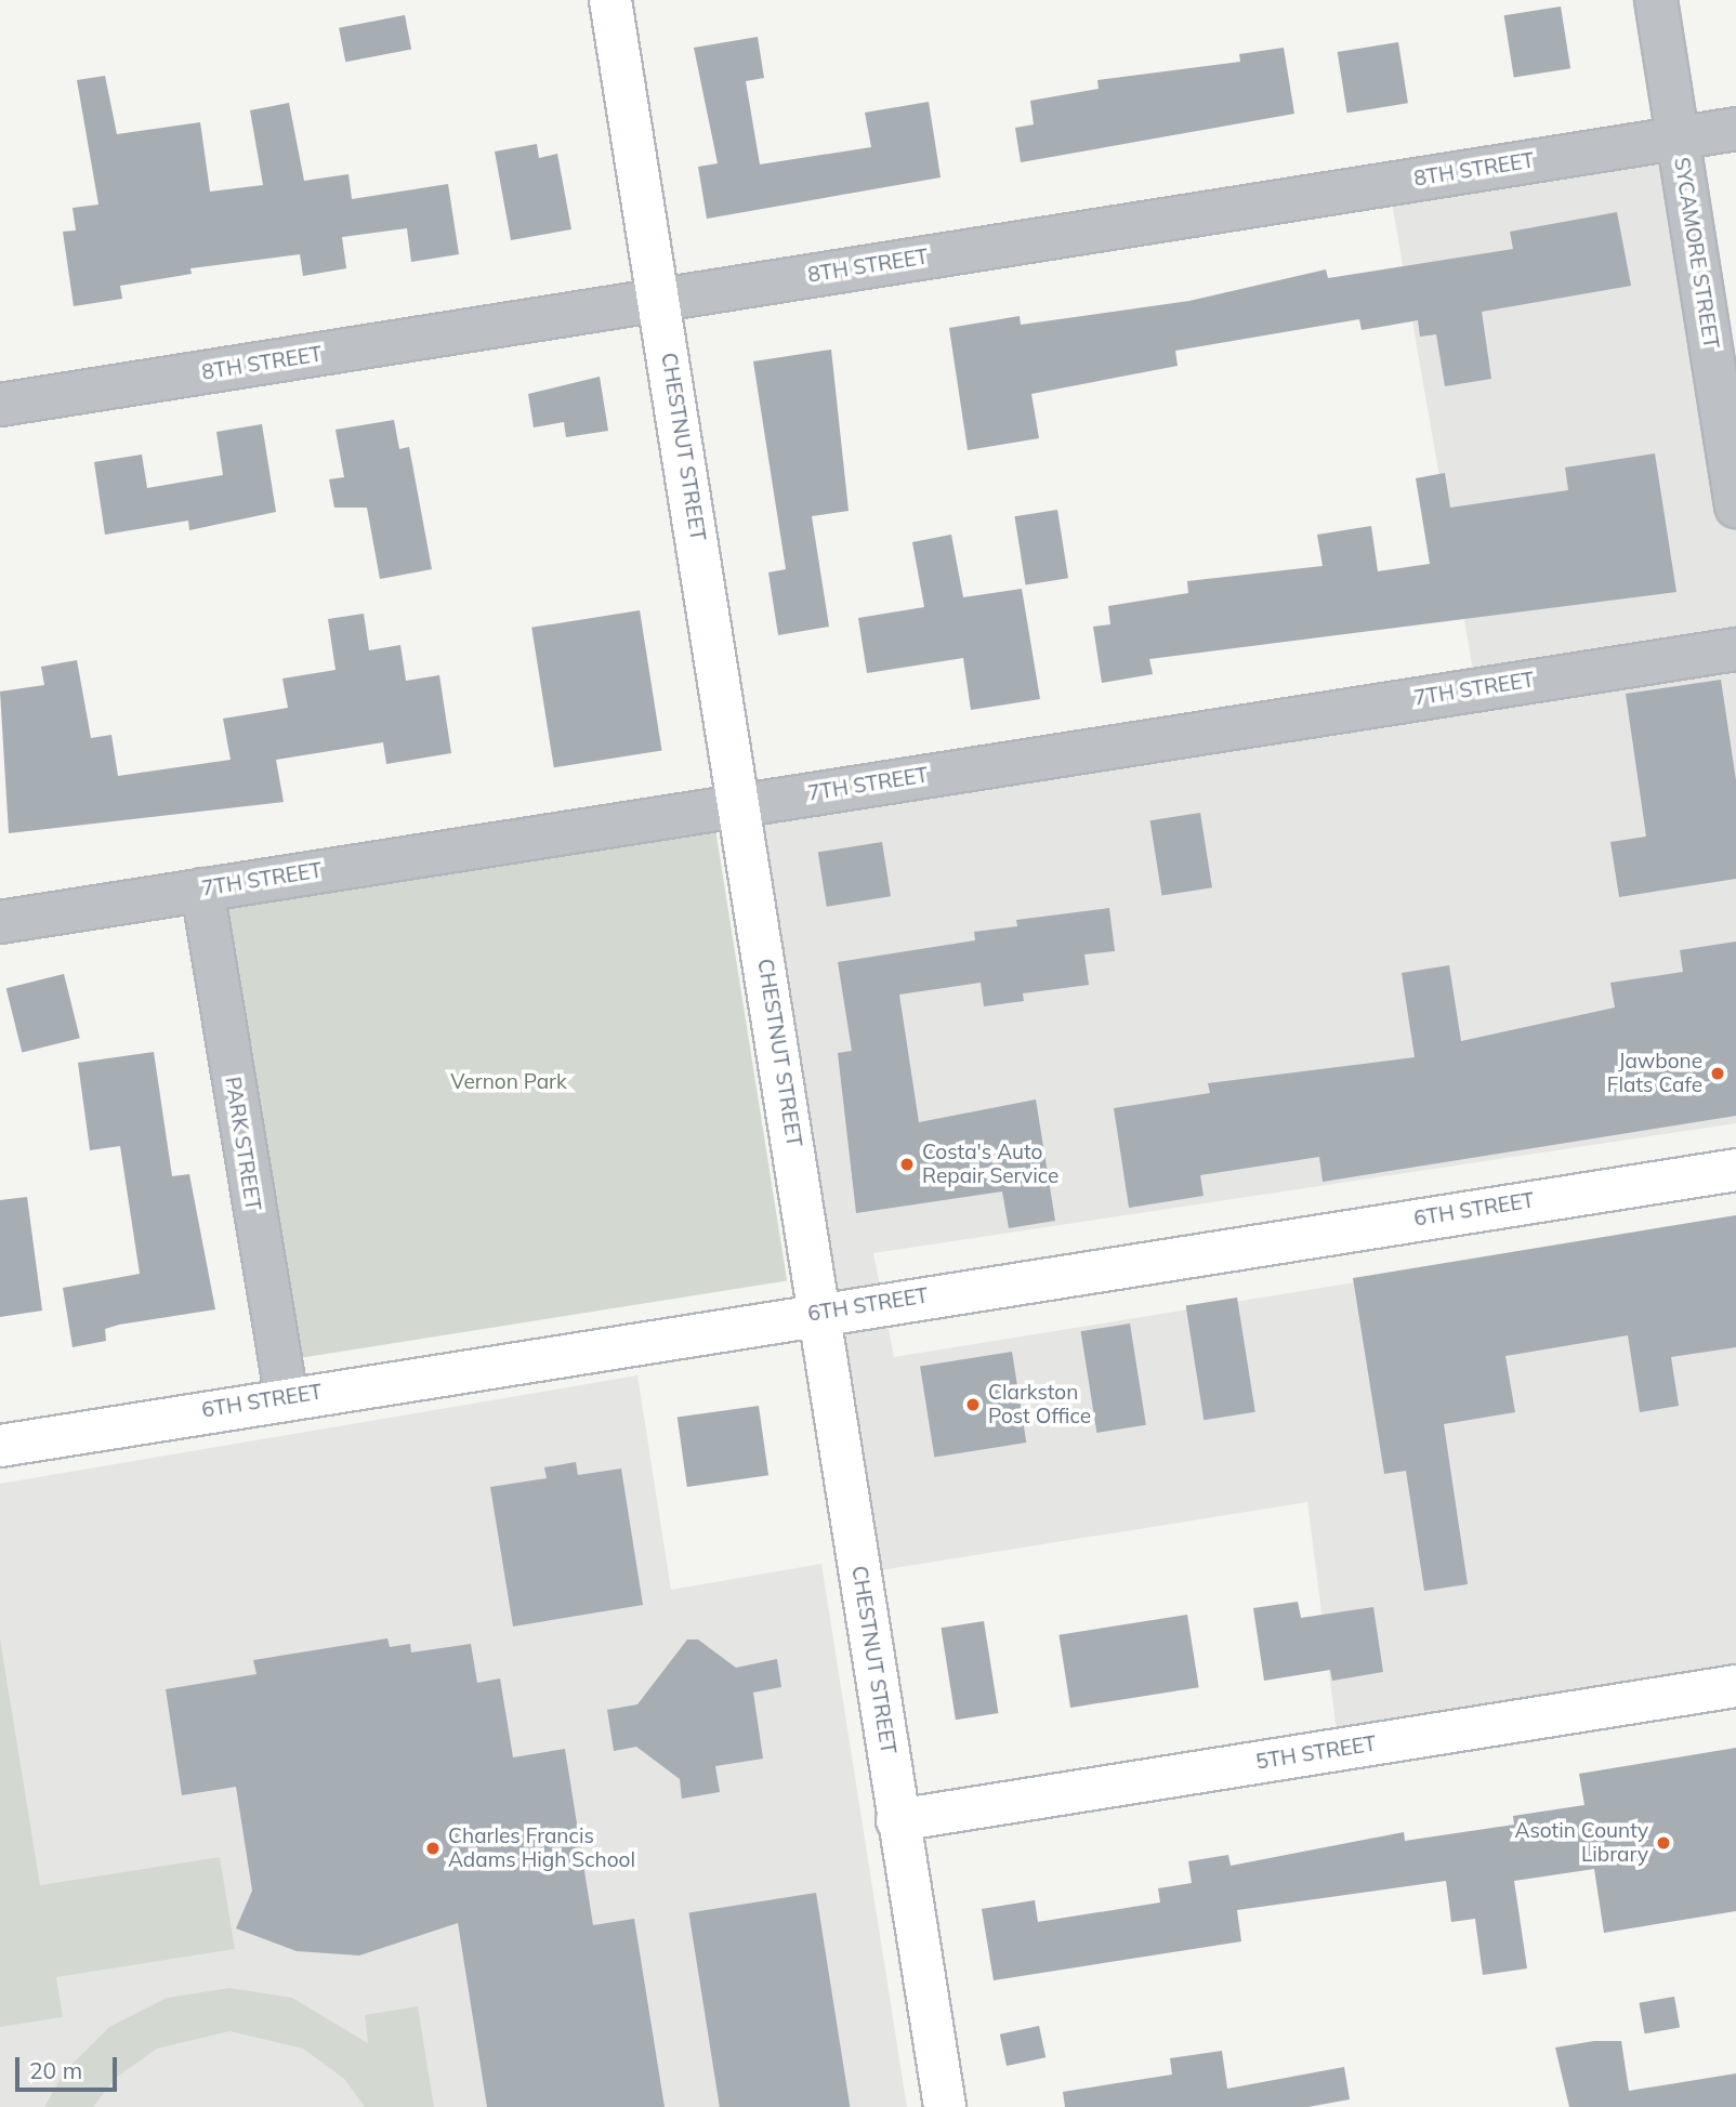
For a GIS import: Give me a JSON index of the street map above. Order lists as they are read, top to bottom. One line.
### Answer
{"streets":{"street":["8TH STREET","SYCAMORE STREET","CHESTNUT STREET","7TH STREET","PARK STREET","6TH STREET","5TH STREET"]},"crossings":[["8TH STREET","SYCAMORE STREET"],["8TH STREET","CHESTNUT STREET"],["CHESTNUT STREET","7TH STREET"],["CHESTNUT STREET","6TH STREET"],["CHESTNUT STREET","5TH STREET"],["7TH STREET","PARK STREET"],["PARK STREET","6TH STREET"]],"parks":["Vernon Park"],"places":["Jawbone Flats Cafe","Costa's Auto Repair Service","Clarkston Post Office","Asotin County Library","Charles Francis Adams High School"],"scale_bar":"20 m"}
